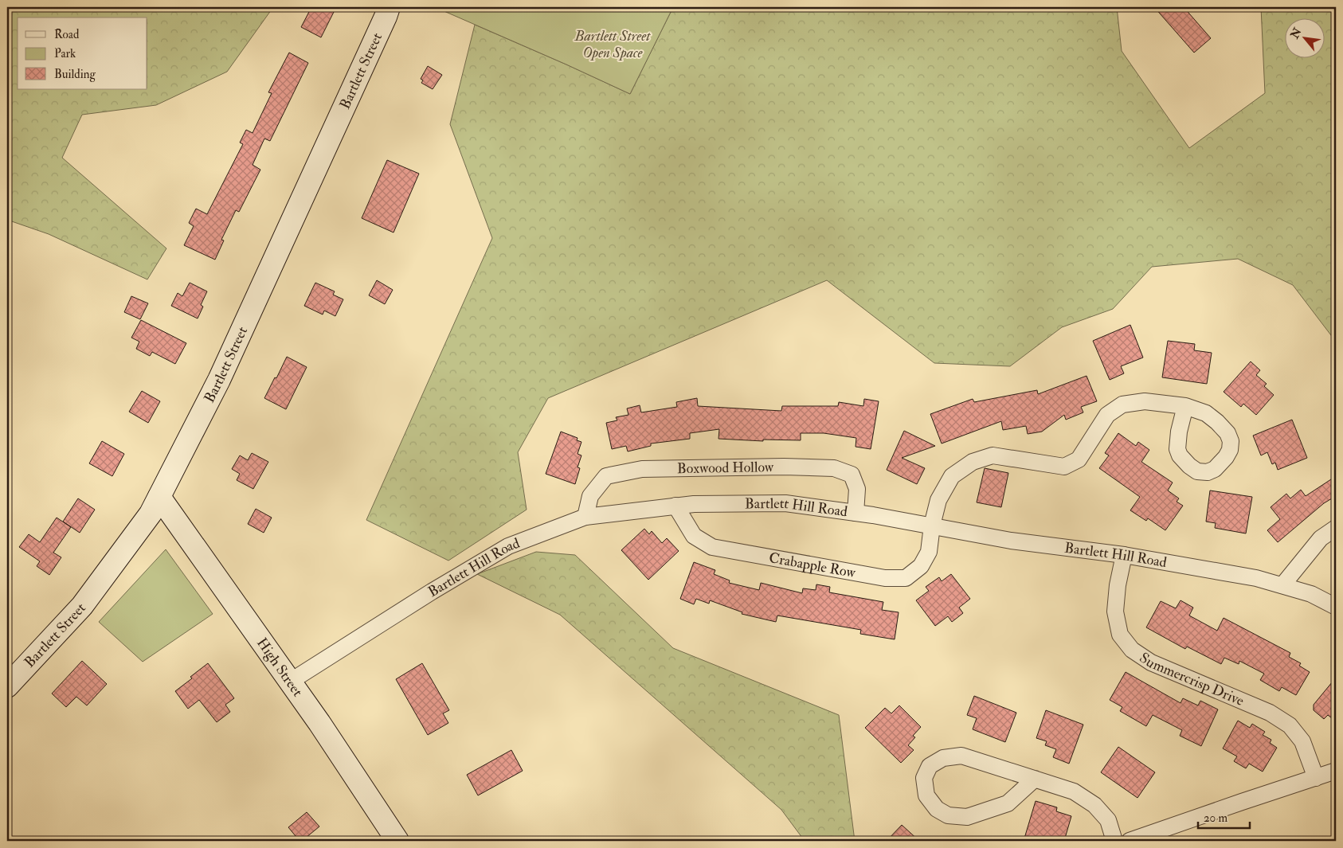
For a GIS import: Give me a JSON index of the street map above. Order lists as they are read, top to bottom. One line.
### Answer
{"streets":{"main road":["Bartlett Street","High Street"],"street":["Boxwood Hollow","Bartlett Hill Road","Crabapple Row","Summercrisp Drive"]},"crossings":[["Bartlett Street","High Street"],["Boxwood Hollow","Bartlett Hill Road"],["Bartlett Hill Road","Crabapple Row"],["Bartlett Hill Road","High Street"],["Bartlett Hill Road","Summercrisp Drive"]],"parks":["Bartlett Street Open Space"],"legend":["Road","Park","Building"],"scale_bar":"20 m","north":"top left"}
